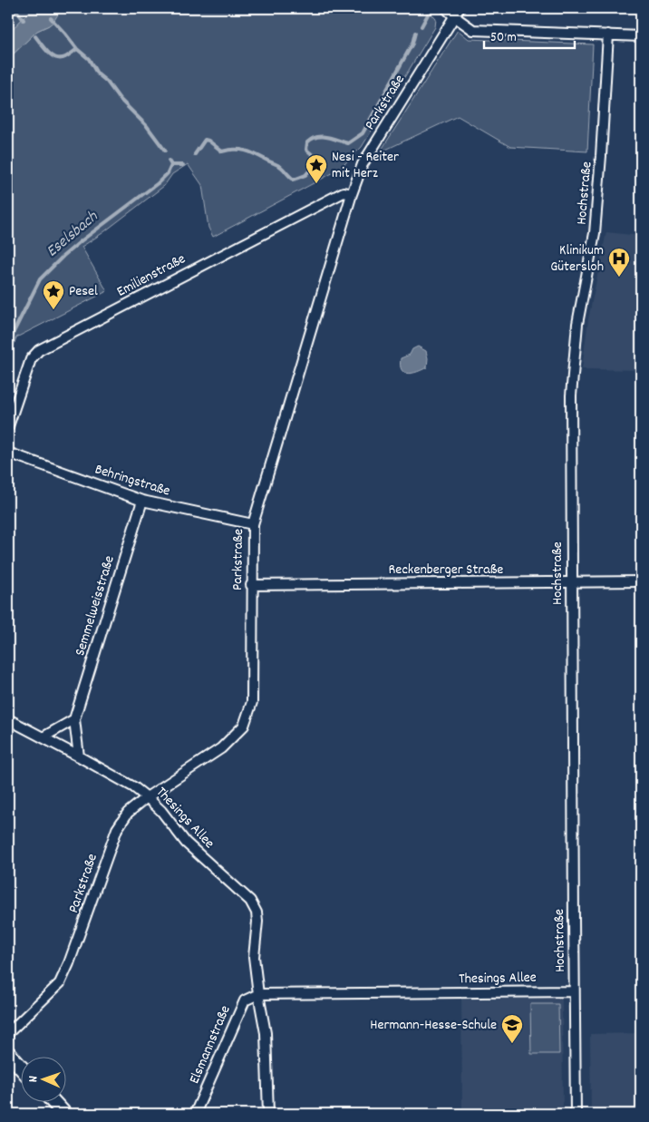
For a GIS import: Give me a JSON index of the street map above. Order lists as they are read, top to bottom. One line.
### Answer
{"streets":{"street":["Parkstraße","Hochstraße","Emilienstraße","Behringstraße","Reckenberger Straße","Semmelweisstraße","Thesings Allee","Elsmannstraße"]},"crossings":[["Parkstraße","Emilienstraße"],["Parkstraße","Behringstraße"],["Parkstraße","Reckenberger Straße"],["Parkstraße","Thesings Allee"],["Hochstraße","Reckenberger Straße"],["Hochstraße","Thesings Allee"],["Behringstraße","Semmelweisstraße"],["Semmelweisstraße","Thesings Allee"],["Thesings Allee","Elsmannstraße"]],"water":["Eselsbach"],"places":{"place":["Nesi - Reiter mit Herz","Pesel"],"hospital":["Klinikum Gütersloh"],"school or university":["Hermann-Hesse-Schule"]},"scale_bar":"50 m","north":"left"}
